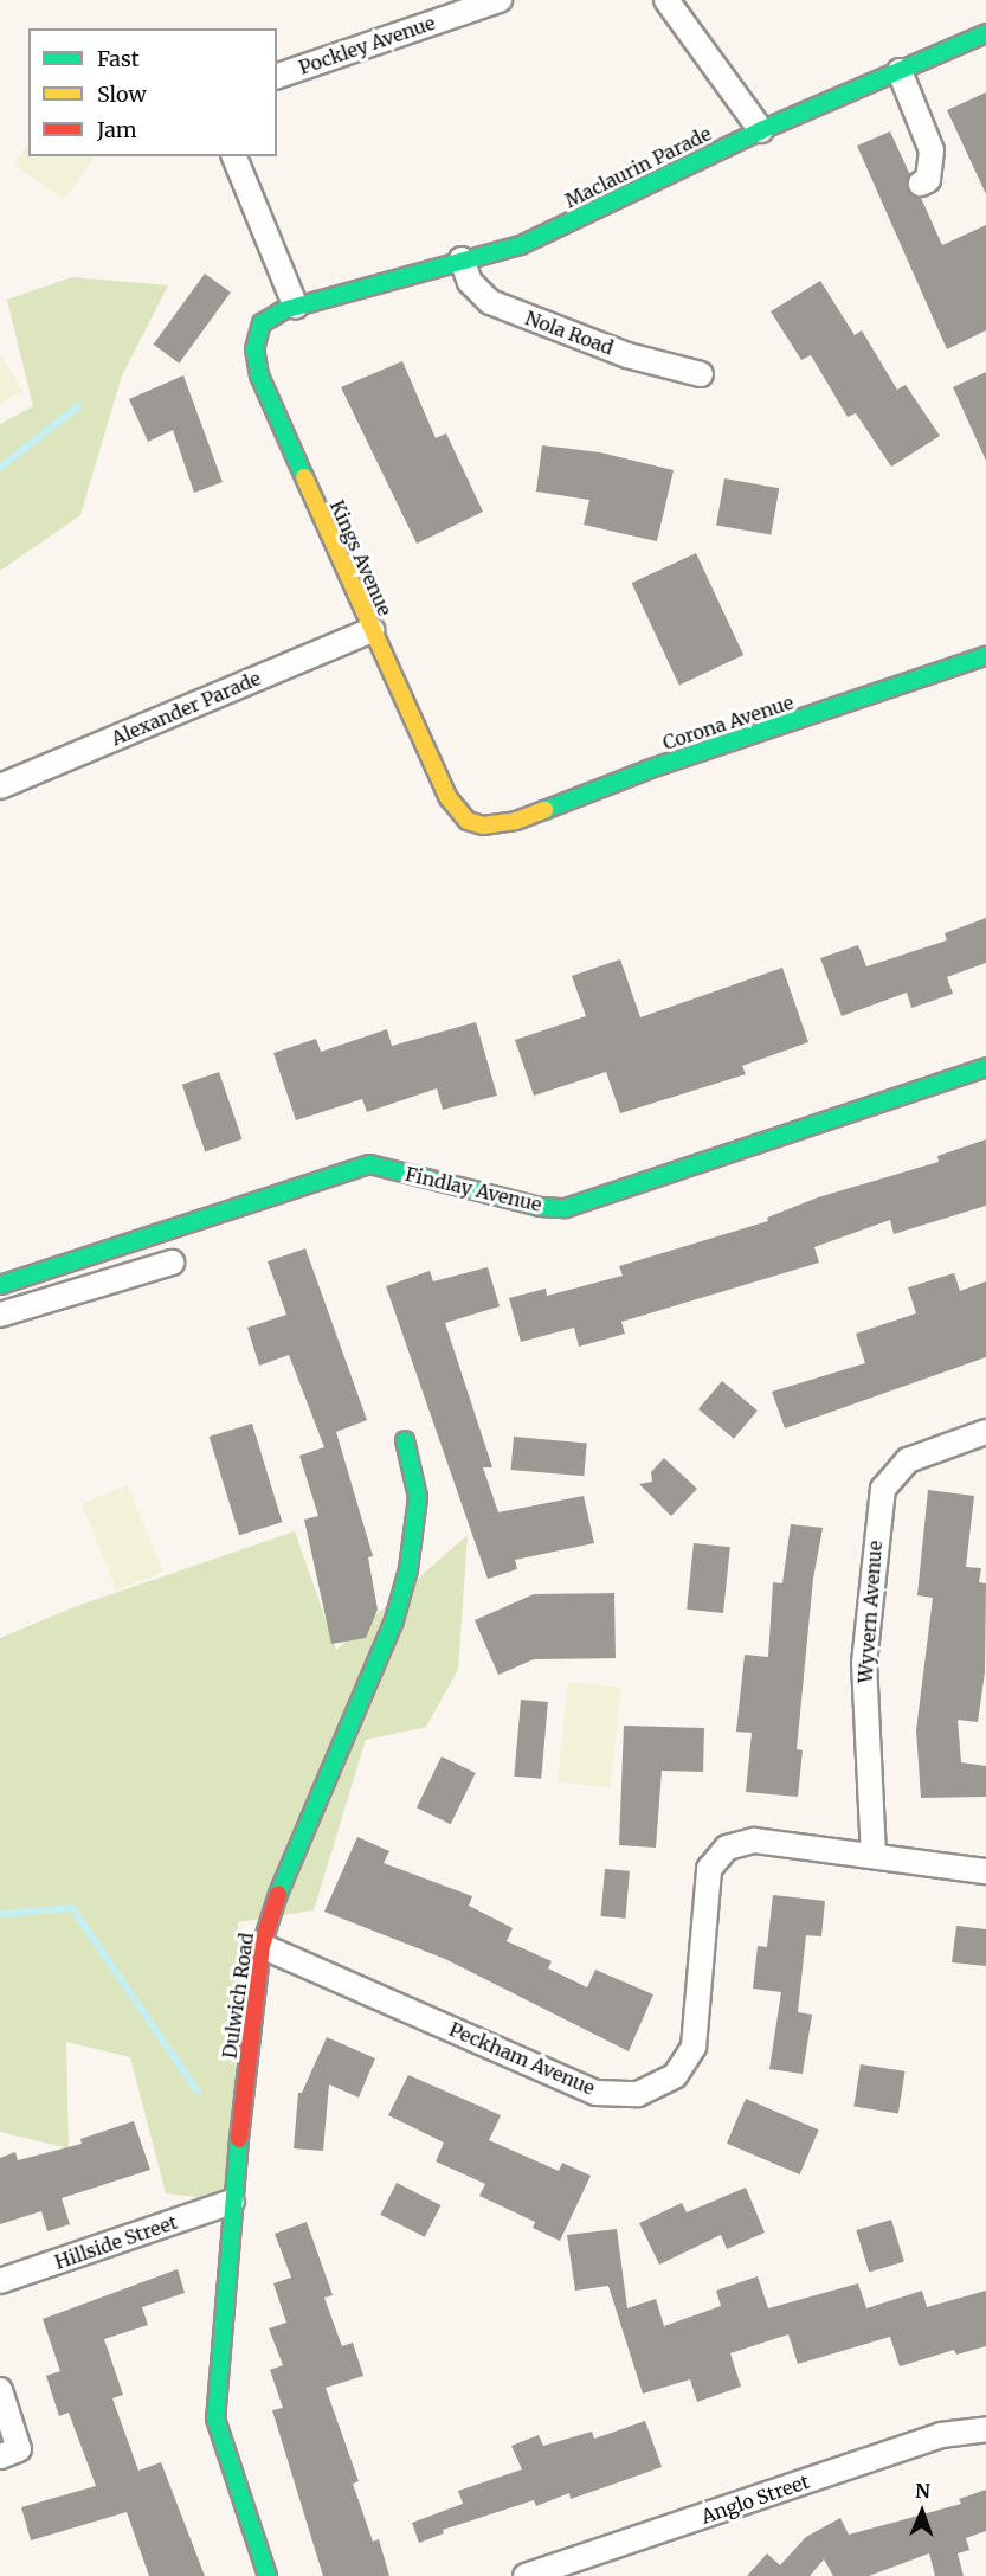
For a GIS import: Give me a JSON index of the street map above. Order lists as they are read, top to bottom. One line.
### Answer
{"streets":{"street":["Pockley Avenue","Maclaurin Parade","Nola Road","Kings Avenue","Alexander Parade","Corona Avenue","Findlay Avenue","Wyvern Avenue","Dulwich Road","Peckham Avenue","Hillside Street","Anglo Street"]},"crossings":[["Maclaurin Parade","Nola Road"],["Maclaurin Parade","Kings Avenue"],["Kings Avenue","Alexander Parade"],["Kings Avenue","Corona Avenue"],["Wyvern Avenue","Peckham Avenue"],["Dulwich Road","Peckham Avenue"],["Dulwich Road","Hillside Street"]],"legend":["Fast","Slow","Jam"],"north":"top"}
